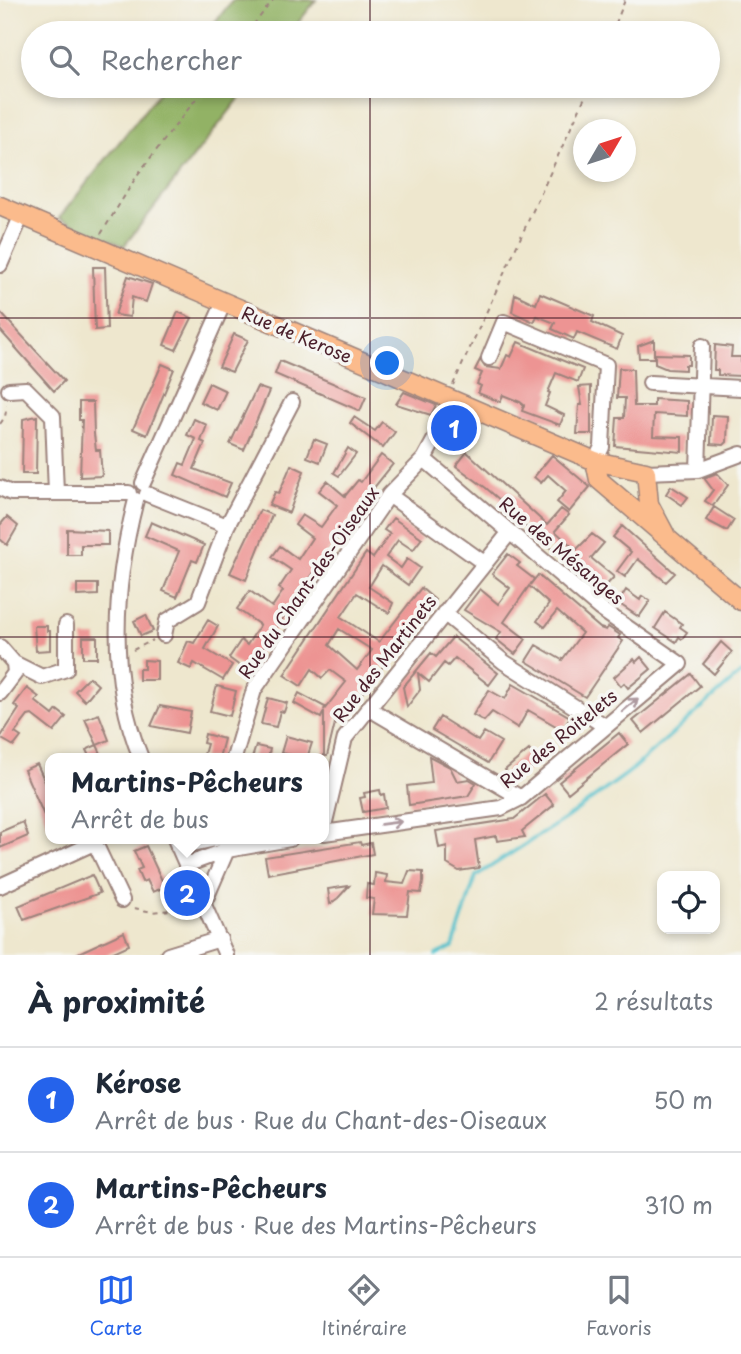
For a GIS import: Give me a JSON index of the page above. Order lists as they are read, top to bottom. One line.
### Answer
{"streets":{"main road":["Rue de Kerose"],"street":["Rue des Mésanges","Rue du Chant-des-Oiseaux","Rue des Martinets","Rue des Roitelets"]},"crossings":[["Rue de Kerose","Rue du Chant-des-Oiseaux"],["Rue des Mésanges","Rue du Chant-des-Oiseaux"],["Rue des Mésanges","Rue des Martinets"],["Rue des Mésanges","Rue des Roitelets"]],"one_way":["Rue des Roitelets"],"north":"top right","page":{"search":"Rechercher","pins":["1","2"],"popup":["Martins-Pêcheurs","Arrêt de bus"],"heading":["À proximité","2 résultats"],"list":[{"mark":"1","name":"Kérose","note":"Arrêt de bus · Rue du Chant-des-Oiseaux","value":"50 m"},{"mark":"2","name":"Martins-Pêcheurs","note":"Arrêt de bus · Rue des Martins-Pêcheurs","value":"310 m"}],"nav":["Carte","Itinéraire","Favoris"]}}
